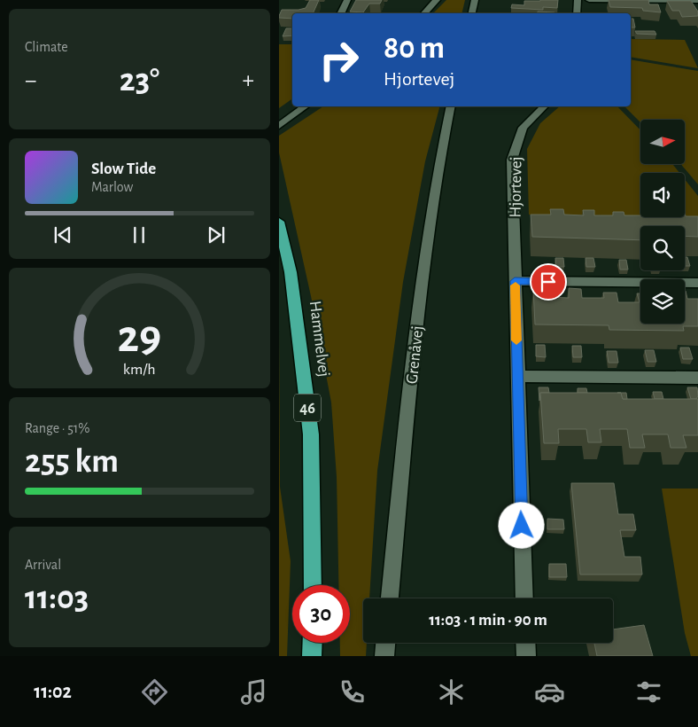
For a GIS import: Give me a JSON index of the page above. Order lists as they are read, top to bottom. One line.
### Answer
{"streets":{"highway":["Hammelvej","46"],"street":["Hjortevej","Grenåvej"]},"north":"right","page":{"tile":["Climate",["Range · 51%","255 km"],["Arrival","11:03"]],"turn":["80 m","Hjortevej"],"heat":["−","23°","+"],"song":["Slow Tide","Marlow"],"limit":"30","trip":"11:03 · 1 min · 90 m","tabs":"11:02","gauge":["29","km/h"]}}
